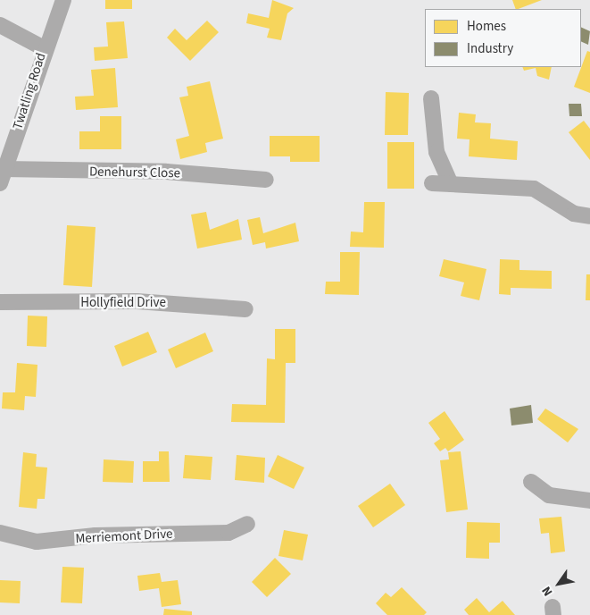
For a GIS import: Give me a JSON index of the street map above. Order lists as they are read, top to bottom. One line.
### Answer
{"streets":{"street":["Twatling Road","Denehurst Close","Hollyfield Drive","Merriemont Drive"]},"crossings":[["Twatling Road","Denehurst Close"]],"legend":["Homes","Industry"],"north":"bottom left"}
